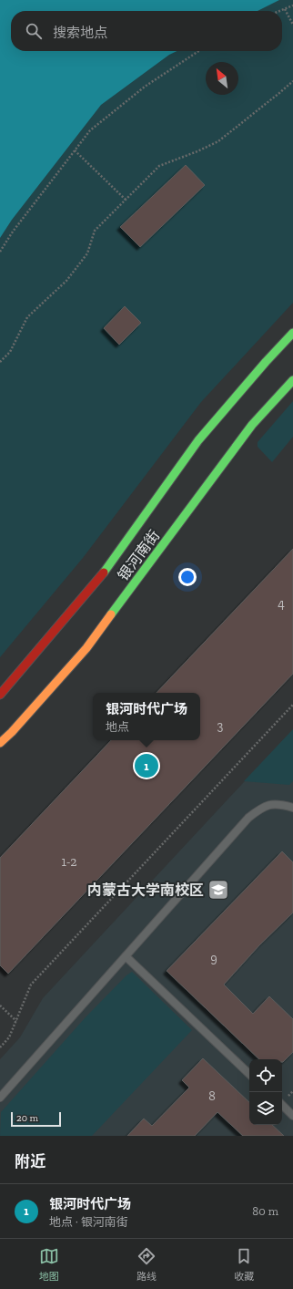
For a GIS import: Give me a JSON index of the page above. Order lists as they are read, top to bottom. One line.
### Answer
{"streets":{"main road":["银河南街"]},"places":{"school or university":["内蒙古大学南校区"]},"house_numbers":["4","3","1-2","9","8"],"scale_bar":"20 m","north":"top left","page":{"search":"搜索地点","popup":["银河时代广场","地点"],"pins":"1","scale":"20 m","heading":"附近","list":[{"mark":"1","name":"银河时代广场","note":"地点 · 银河南街","value":"80 m"}],"nav":["地图","路线","收藏"]}}
